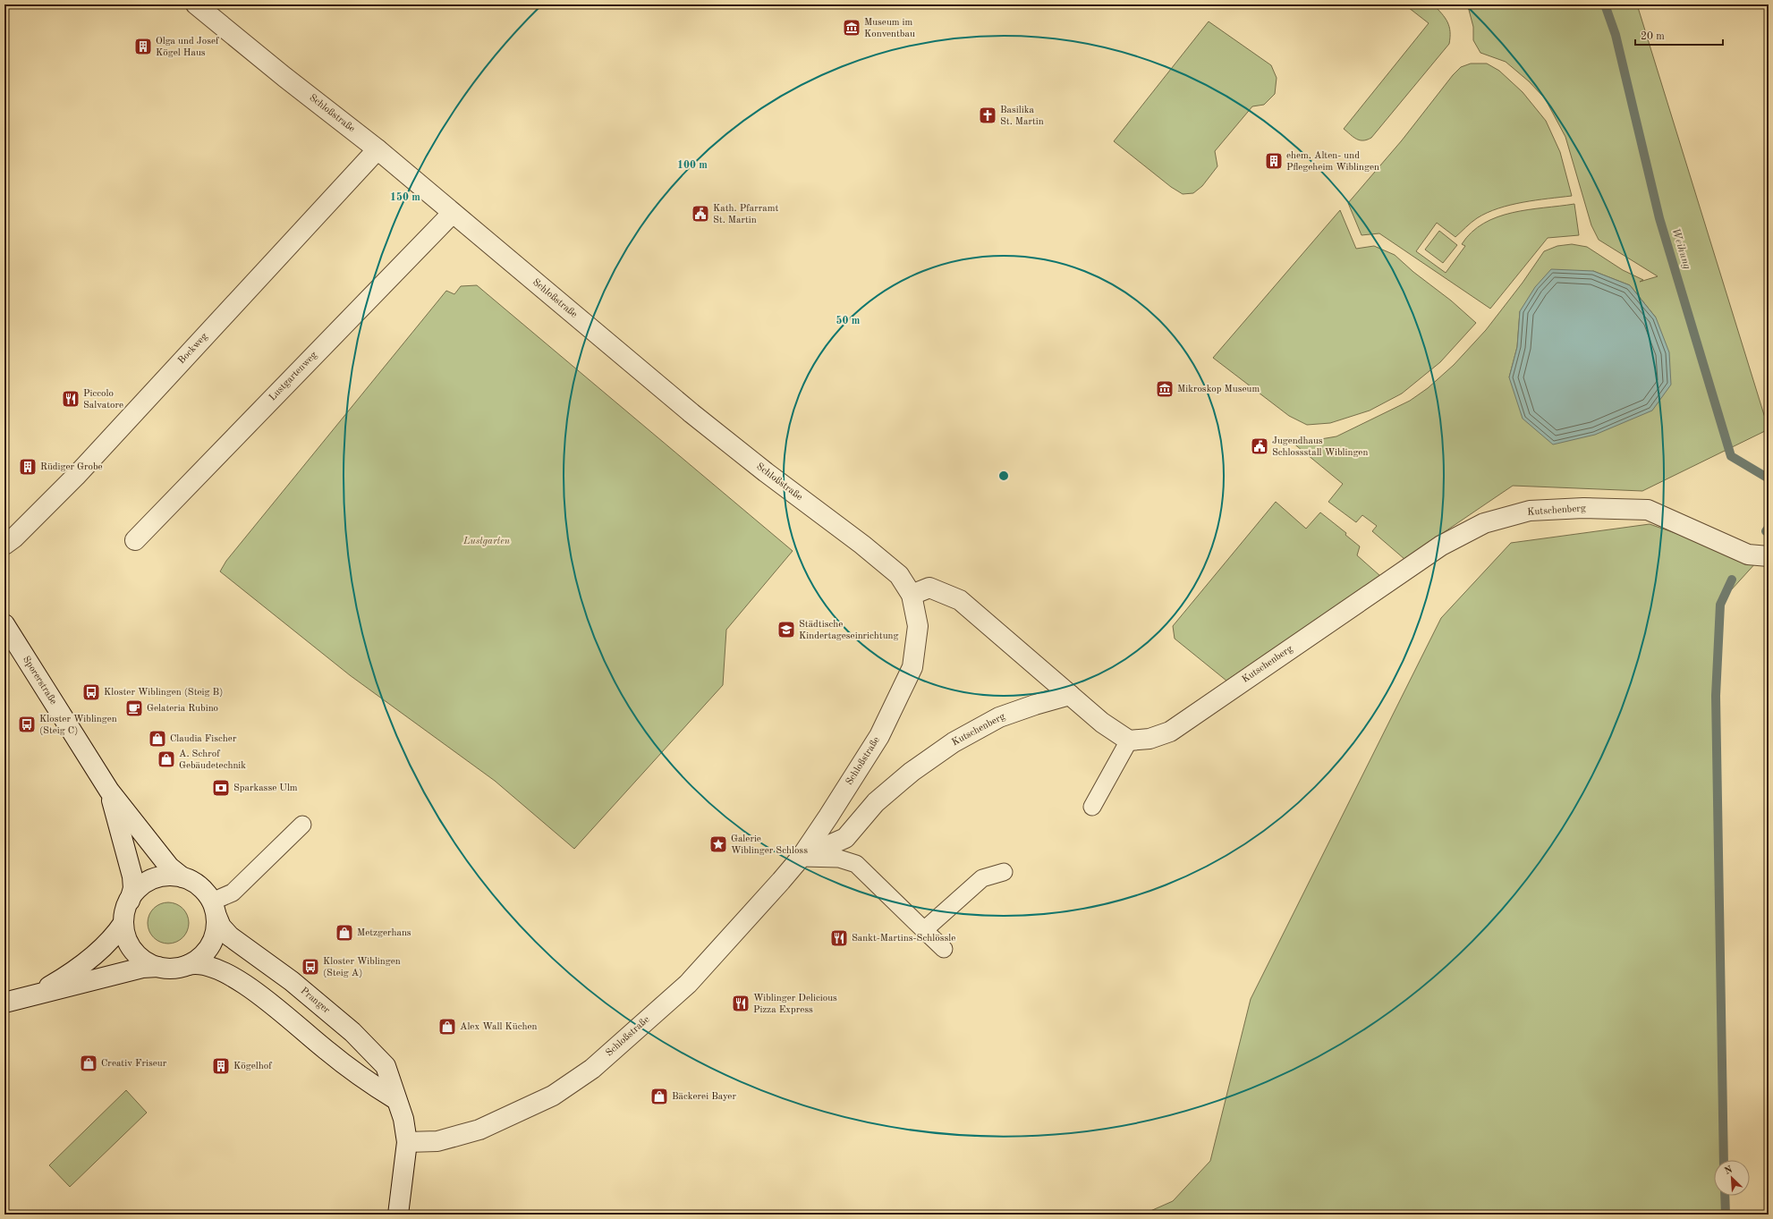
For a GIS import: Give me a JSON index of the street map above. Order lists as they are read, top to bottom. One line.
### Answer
{"streets":{"street":["Schloßstraße","Bockweg","Lustgartenweg","Kutschenberg","Sporerstraße","Pranger"]},"crossings":[["Schloßstraße","Bockweg"],["Schloßstraße","Lustgartenweg"],["Schloßstraße","Kutschenberg"],["Schloßstraße","Pranger"],["Sporerstraße","Pranger"]],"water":["Weihung"],"parks":["Lustgarten"],"places":{"museum":["Museum im Konventbau","Mikroskop Museum"],"building":["Olga und Josef Kögel Haus","ehem. Alten- und Pflegeheim Wiblingen","Rüdiger Grobe","Kögelhof"],"church":["Basilika St. Martin"],"public building":["Kath. Pfarramt St. Martin","Jugendhaus Schlossstall Wiblingen"],"restaurant":["Piccolo Salvatore","Sankt-Martins-Schlössle","Wiblinger Delicious Pizza Express"],"school or university":["Städtische Kindertageseinrichtung"],"bus stop":["Kloster Wiblingen (Steig B)","Kloster Wiblingen (Steig C)","Kloster Wiblingen (Steig A)"],"cafe":["Gelateria Rubino"],"shop":["Claudia Fischer","A. Schrof Gebäudetechnik","Metzgerhans","Alex Wall Küchen","Creativ Friseur","Bäckerei Bayer"],"bank":["Sparkasse Ulm"],"place":["Galerie Wiblinger Schloss"]},"scale_bar":"20 m","north":"top left","rings":["100 m","150 m","50 m"]}
